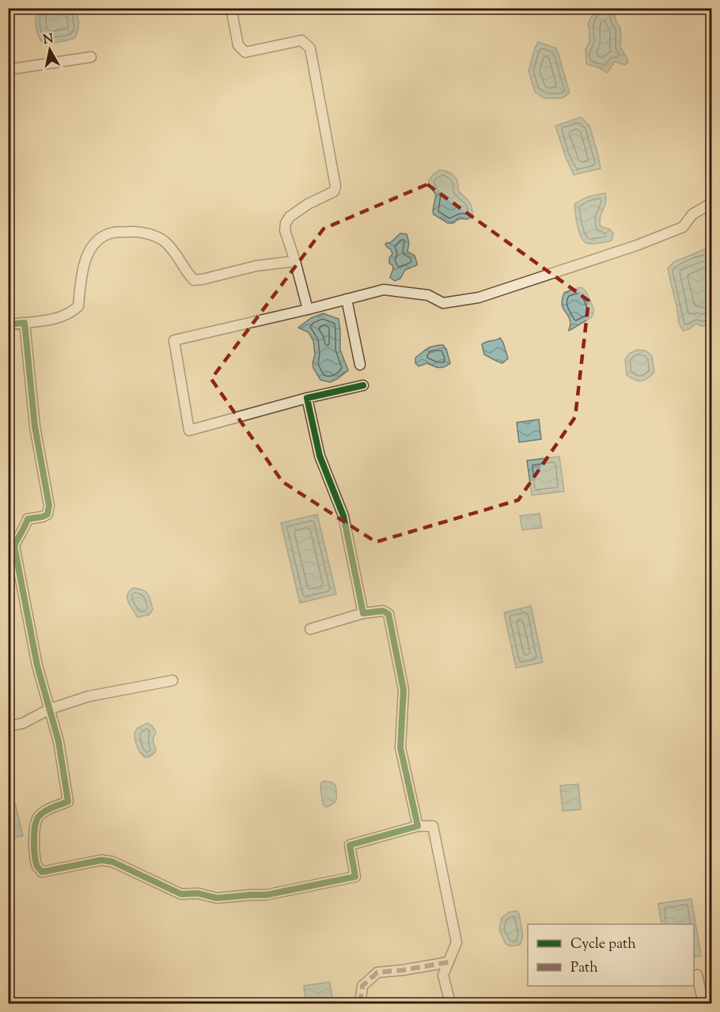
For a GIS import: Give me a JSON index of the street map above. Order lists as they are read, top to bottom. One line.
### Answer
{"legend":["Cycle path","Path"],"north":"top"}
